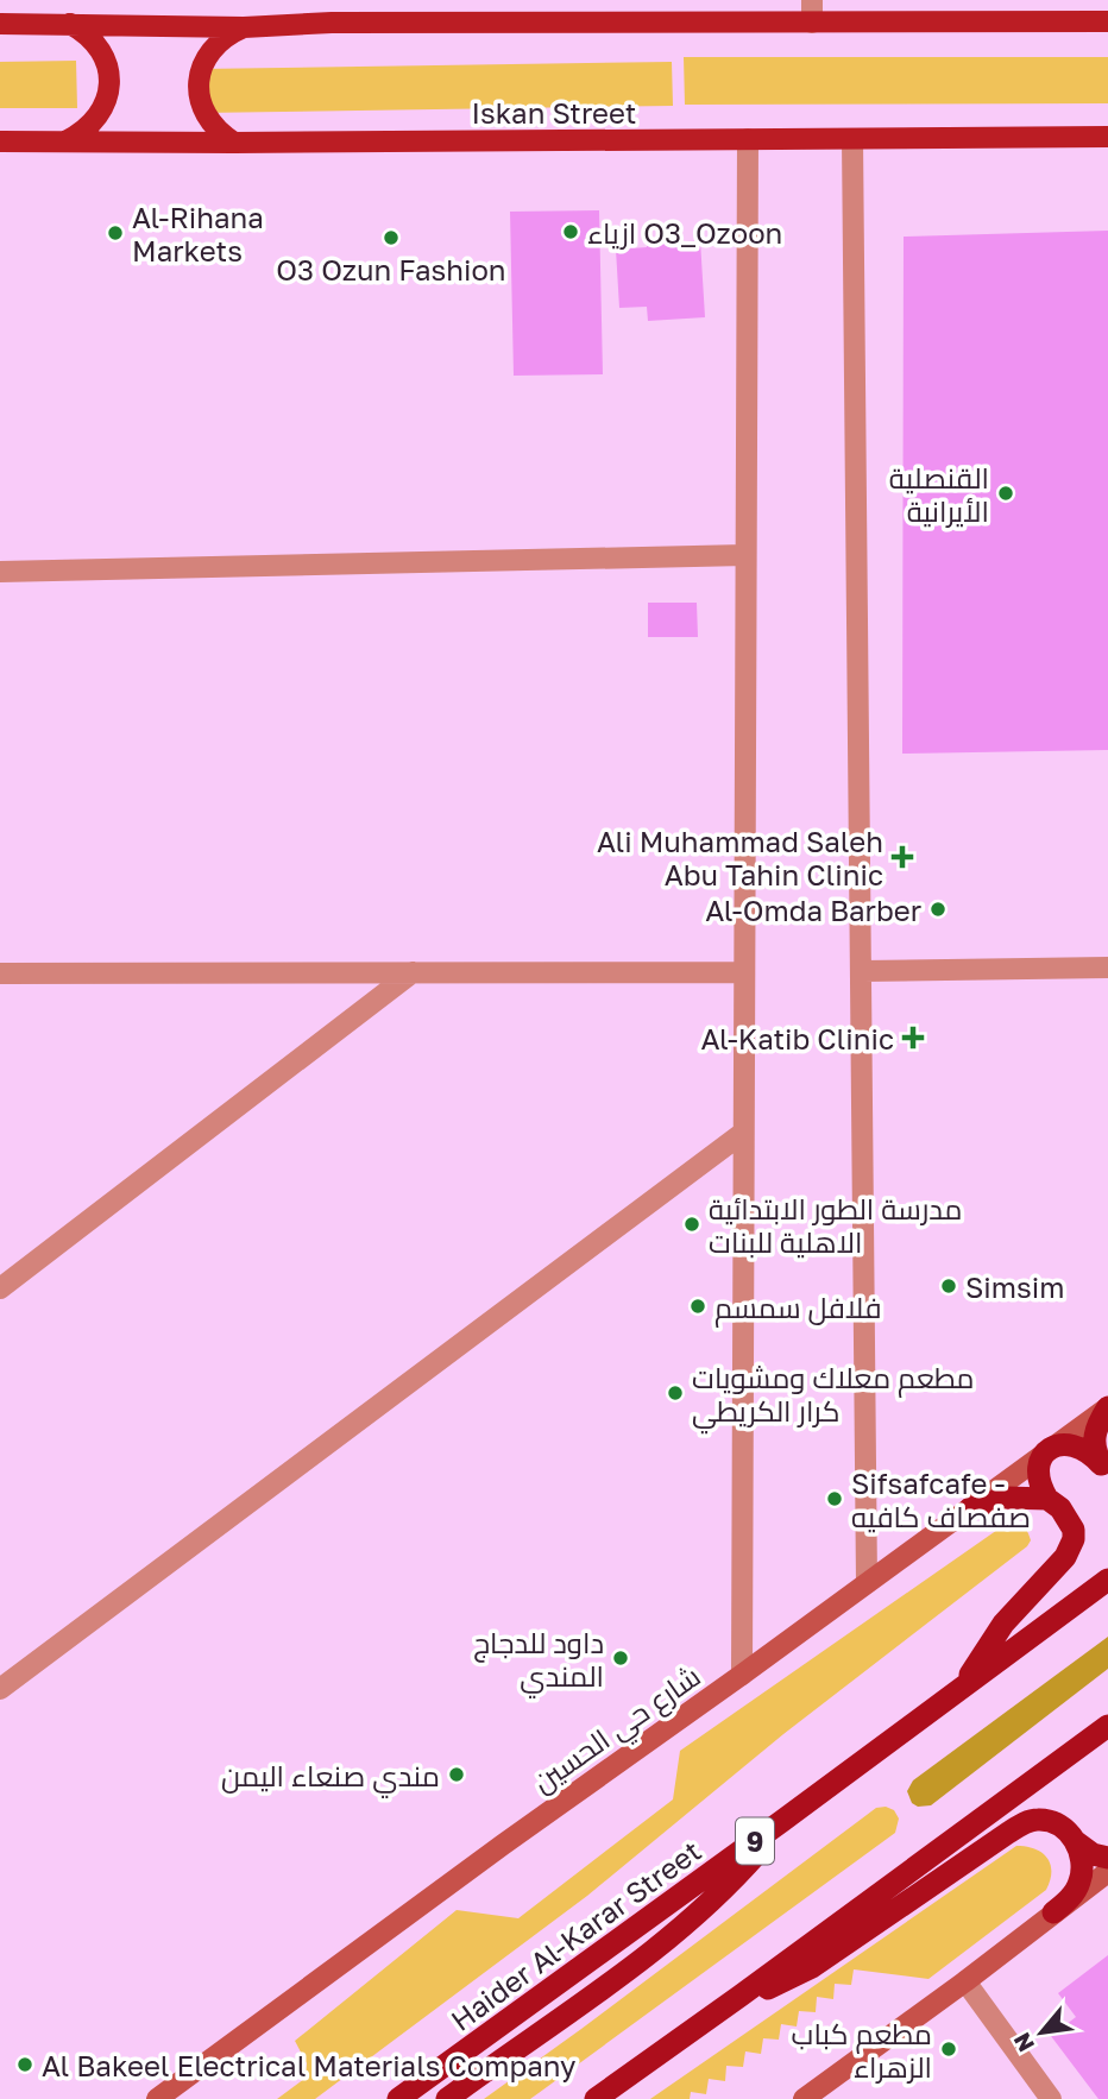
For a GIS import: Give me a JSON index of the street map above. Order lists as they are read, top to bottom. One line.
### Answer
{"streets":{"highway":["9","Haider Al-Karar Street"],"main road":["Iskan Street","شارع حي الحسين"]},"places":{"other":["ازياء O3_Ozoon","Al-Rihana Markets","O3 Ozun Fashion","القنصلية الأيرانية","Al-Omda Barber","مدرسة الطور الابتدائية الاهلية للبنات","Simsim","فلافل سمسم","مطعم معلاك ومشويات كرار الكريطي","Sifsafcafe - صفصاف كافيه","داود للدجاج المندي","مندي صنعاء اليمن","مطعم كباب الزهراء","Al Bakeel Electrical Materials Company"],"health":["Ali Muhammad Saleh Abu Tahin Clinic","Al-Katib Clinic"]},"north":"bottom left"}
